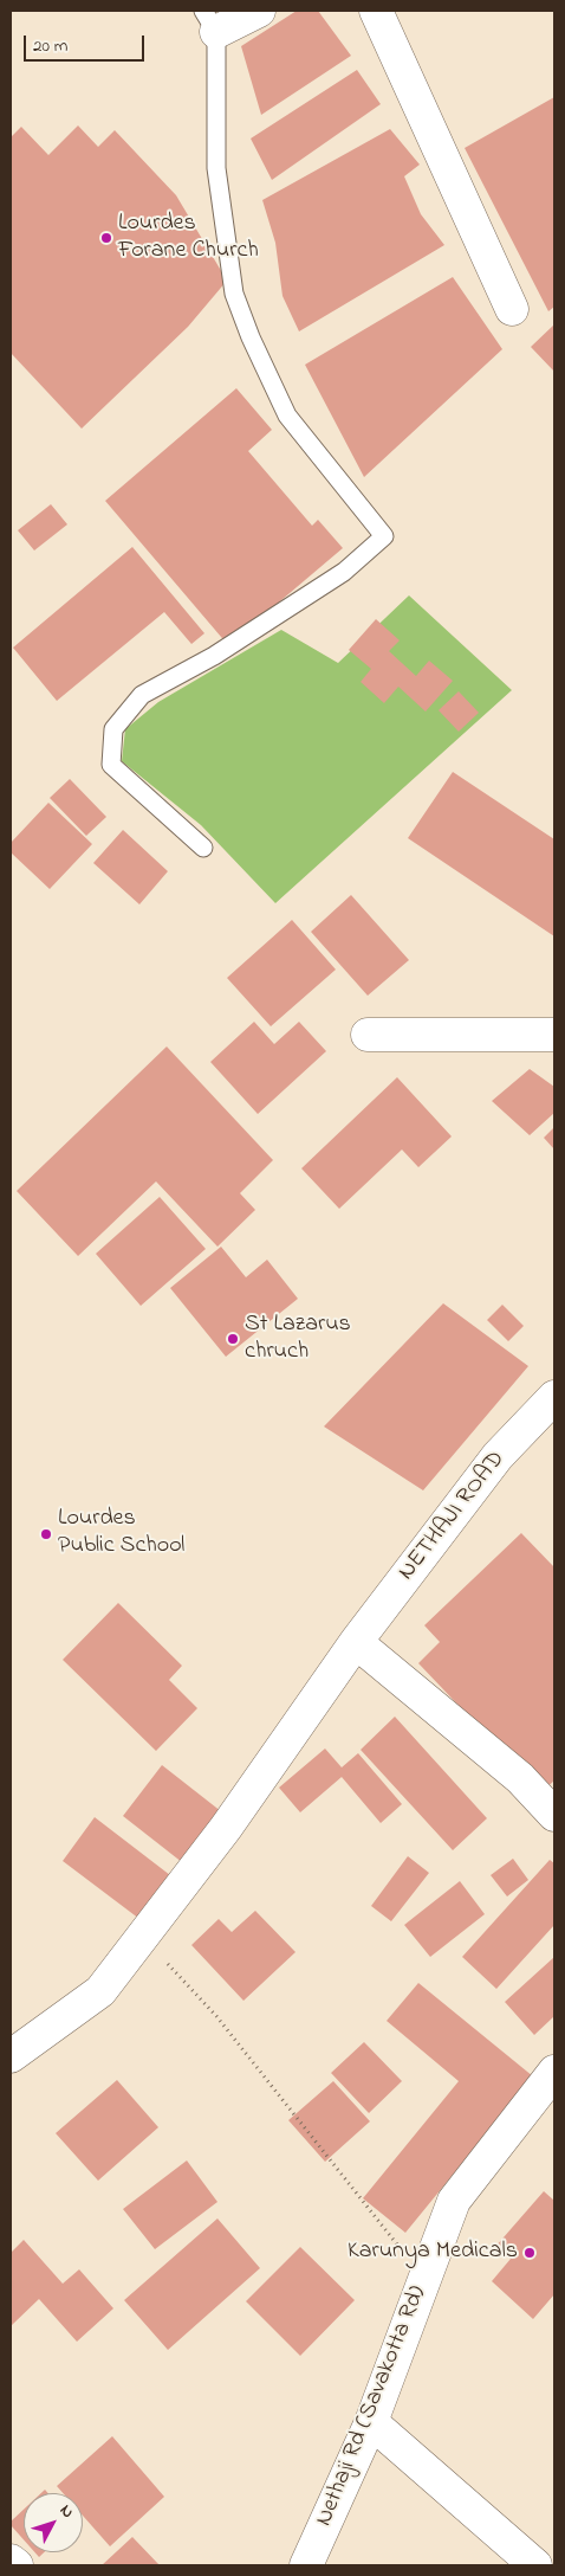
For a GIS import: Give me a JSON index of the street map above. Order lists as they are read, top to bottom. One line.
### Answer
{"streets":{"street":["NETHAJI ROAD","Nethaji Rd (Savakotta Rd)"]},"places":["Lourdes Forane Church","St Lazarus chruch","Lourdes Public School","Karunya Medicals"],"scale_bar":"20 m","north":"top right"}
